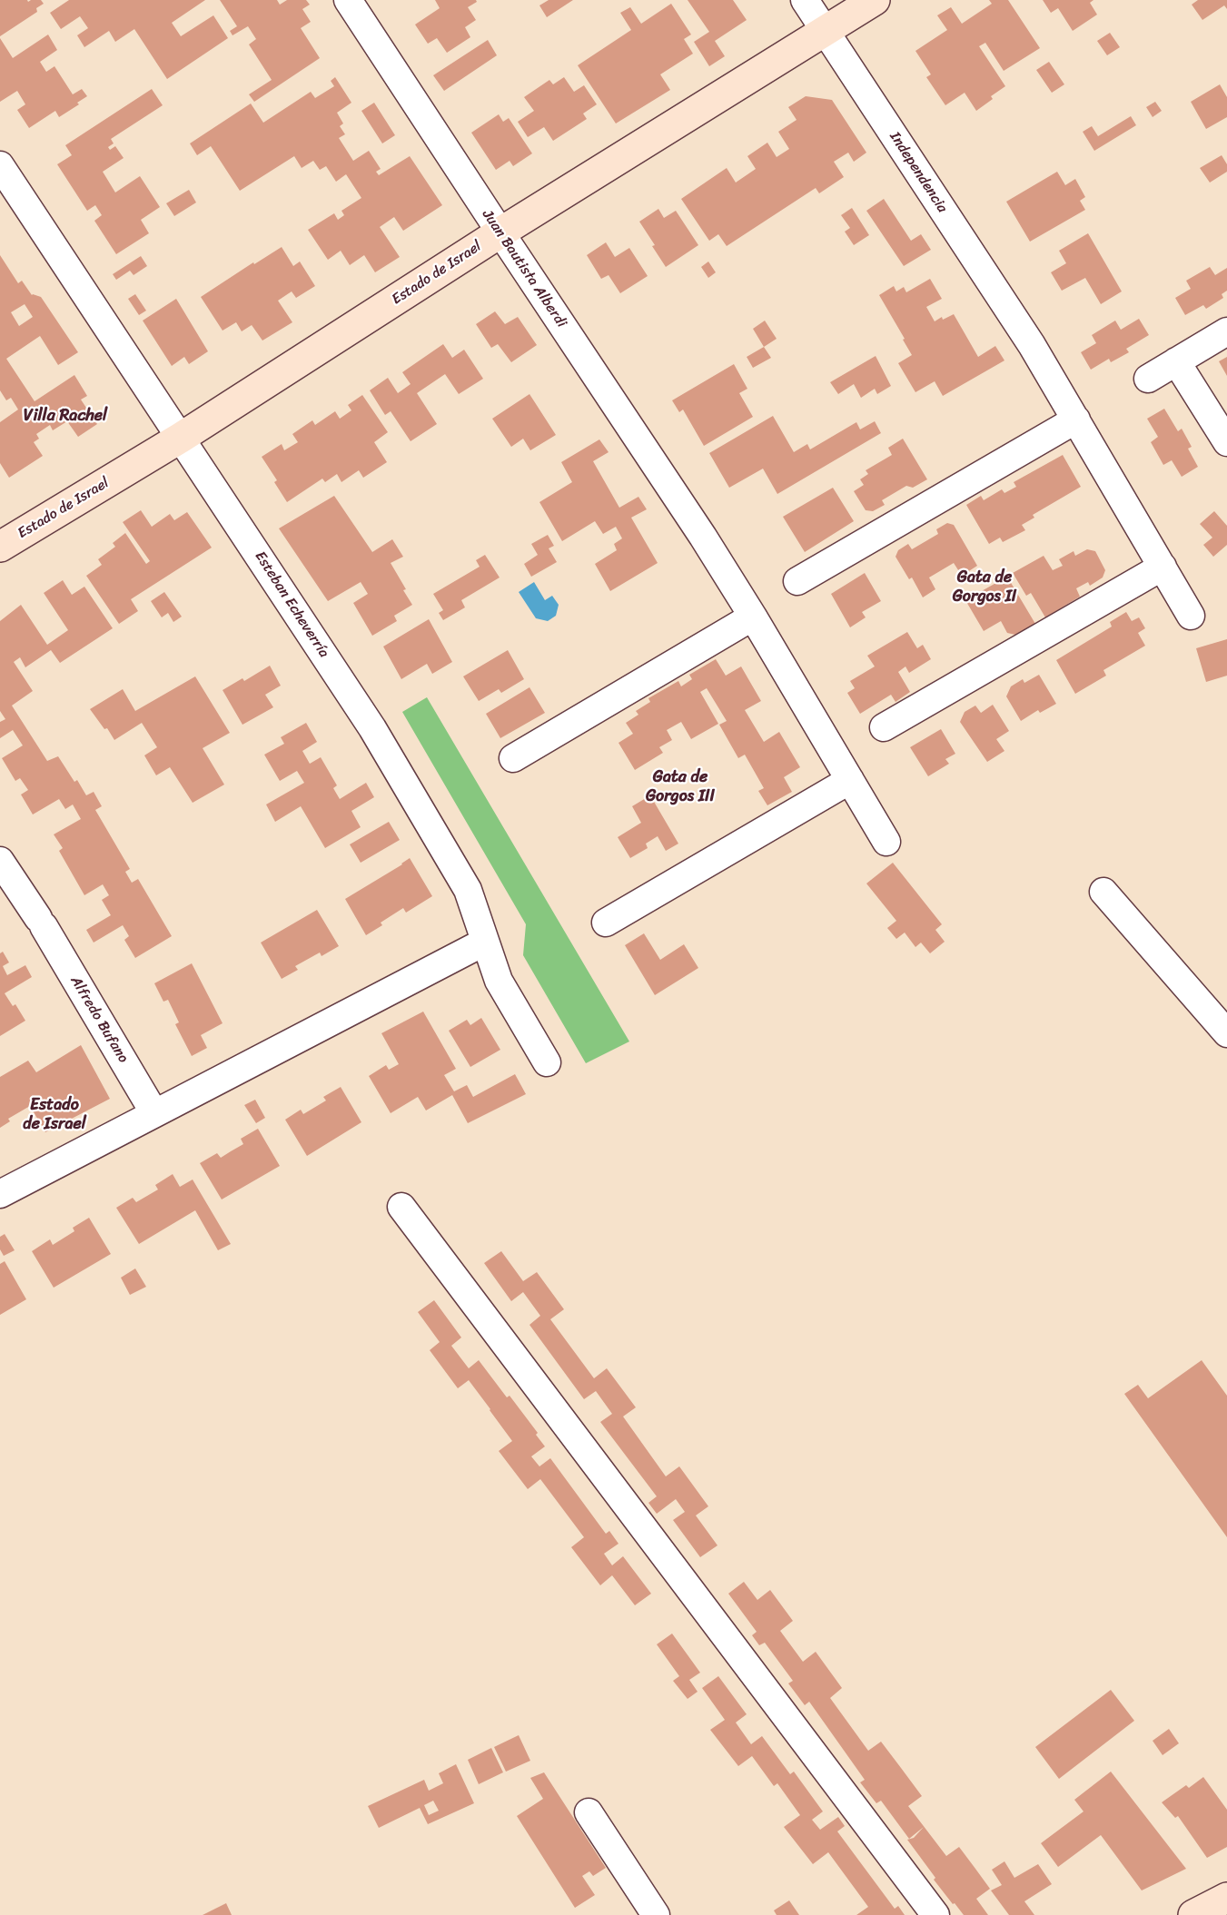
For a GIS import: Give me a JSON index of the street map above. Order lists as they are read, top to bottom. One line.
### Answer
{"streets":{"street":["Independencia","Juan Bautista Alberdi","Estado de Israel","Esteban Echeverría","Alfredo Bufano"]},"crossings":[["Independencia","Estado de Israel"],["Juan Bautista Alberdi","Estado de Israel"],["Estado de Israel","Esteban Echeverría"]],"districts":["Villa Rachel","Gata de Gorgos II","Gata de Gorgos III","Estado de Israel"]}
